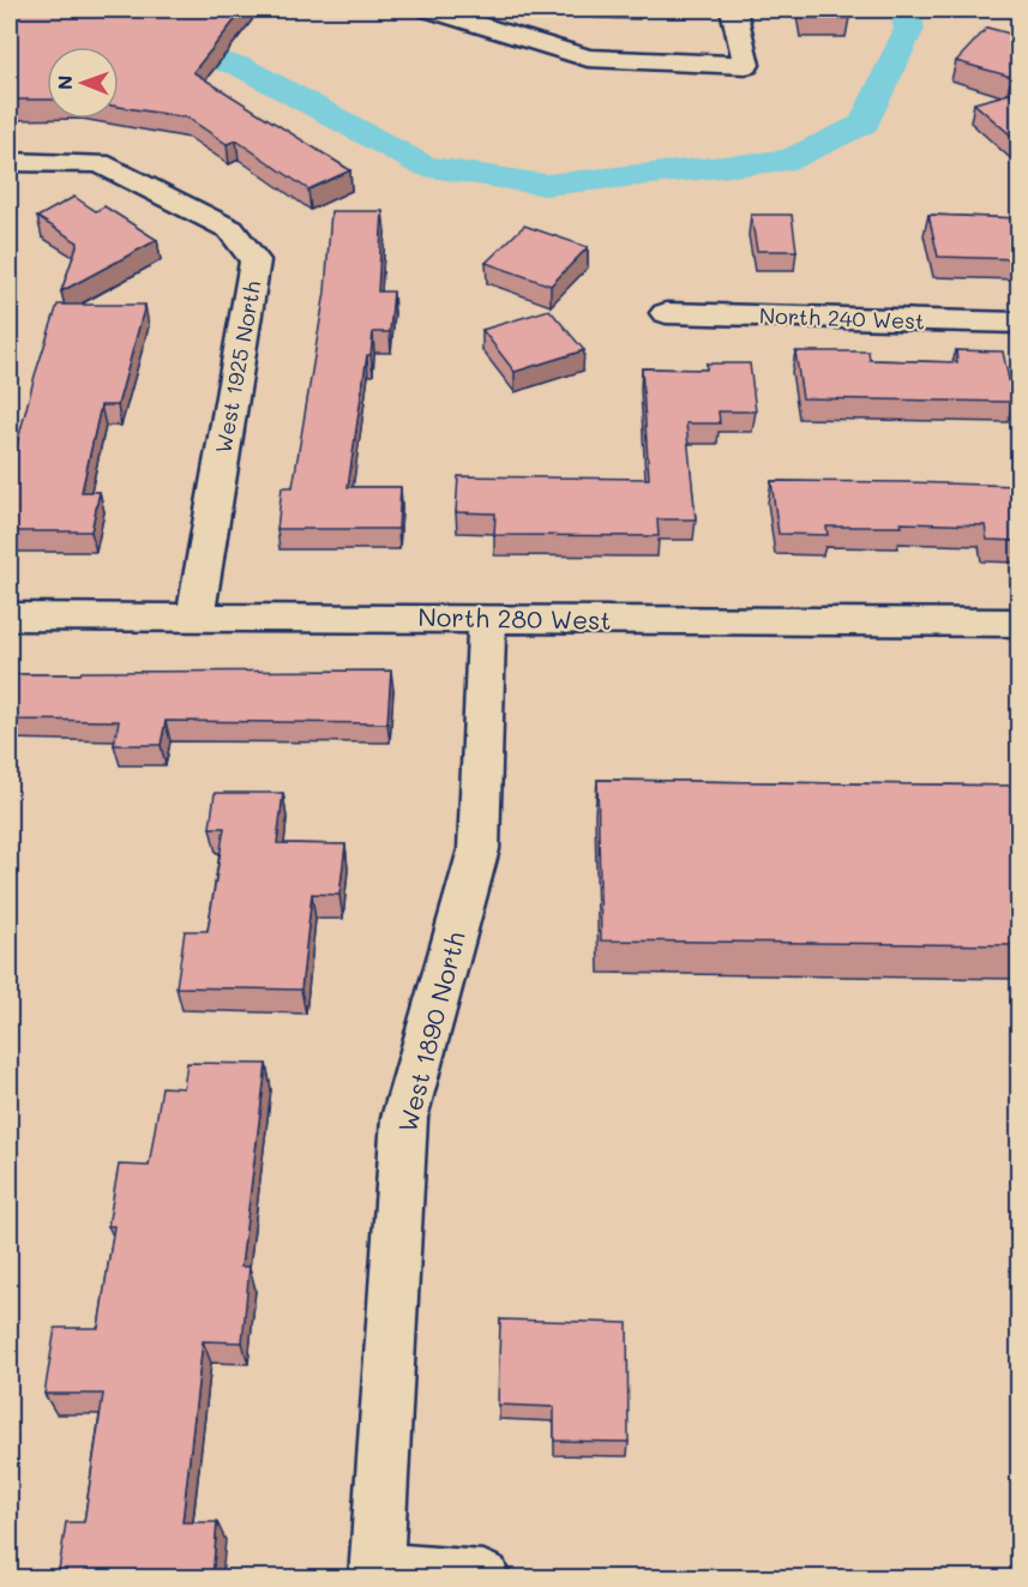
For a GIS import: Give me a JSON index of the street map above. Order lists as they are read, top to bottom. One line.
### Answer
{"streets":{"street":["North 240 West","West 1925 North","North 280 West","West 1890 North"]},"crossings":[["West 1925 North","North 280 West"],["North 280 West","West 1890 North"]],"north":"left"}
